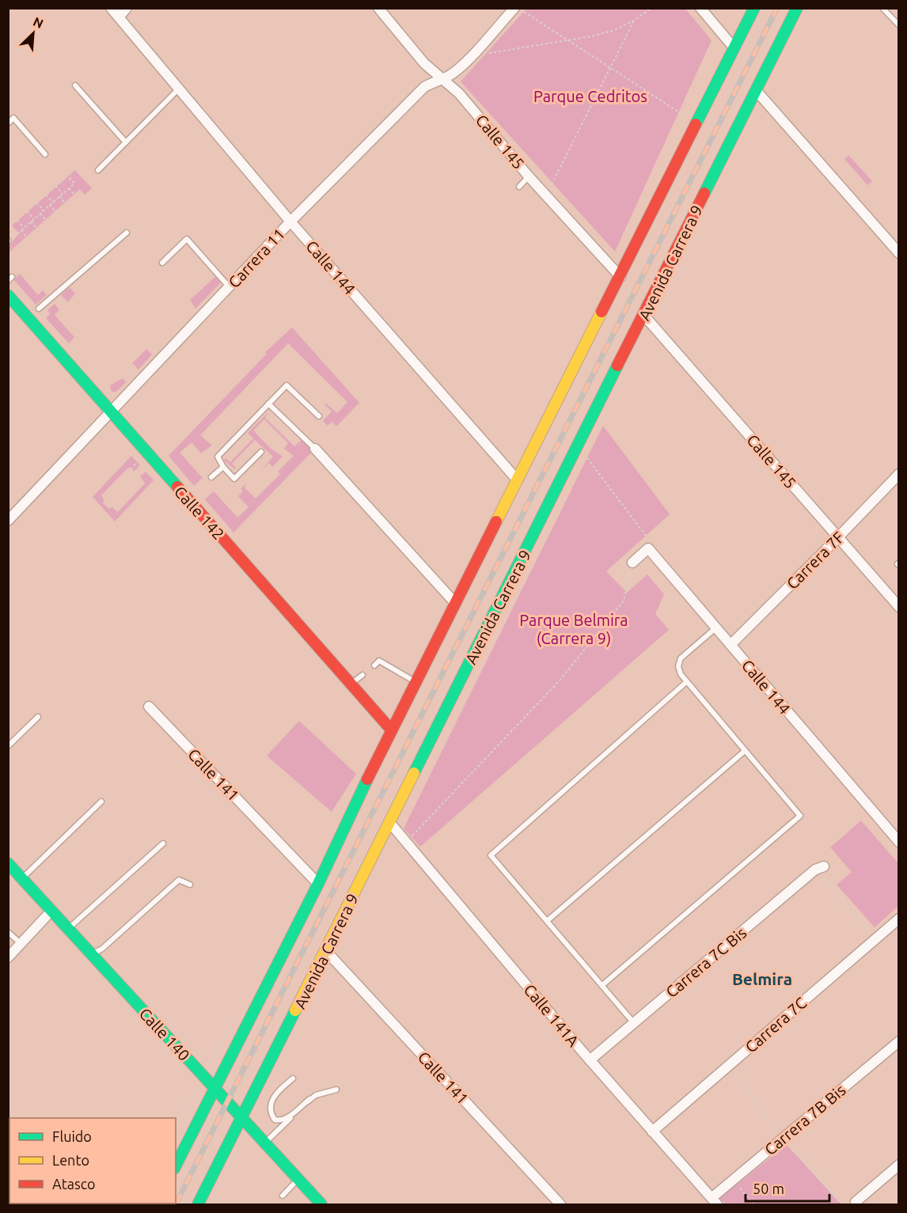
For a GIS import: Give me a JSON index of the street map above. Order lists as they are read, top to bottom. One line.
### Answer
{"streets":{"main road":["Avenida Carrera 9","Calle 142","Calle 140"],"street":["Calle 145","Carrera 11","Calle 144","Carrera 7F","Calle 141","Carrera 7C Bis","Calle 141A","Carrera 7C","Carrera 7B Bis"]},"crossings":[["Calle 145","Carrera 11"],["Calle 145","Avenida Carrera 9"],["Calle 145","Carrera 7F"],["Carrera 11","Calle 144"],["Carrera 11","Calle 142"],["Avenida Carrera 9","Calle 141"],["Avenida Carrera 9","Calle 141A"],["Avenida Carrera 9","Calle 140"],["Calle 144","Carrera 7F"],["Carrera 7C Bis","Calle 141A"],["Calle 141A","Carrera 7C"],["Calle 141A","Carrera 7B Bis"]],"districts":["Belmira"],"parks":["Parque Cedritos","Parque Belmira (Carrera 9)"],"legend":["Fluido","Lento","Atasco"],"scale_bar":"50 m","north":"top right"}
